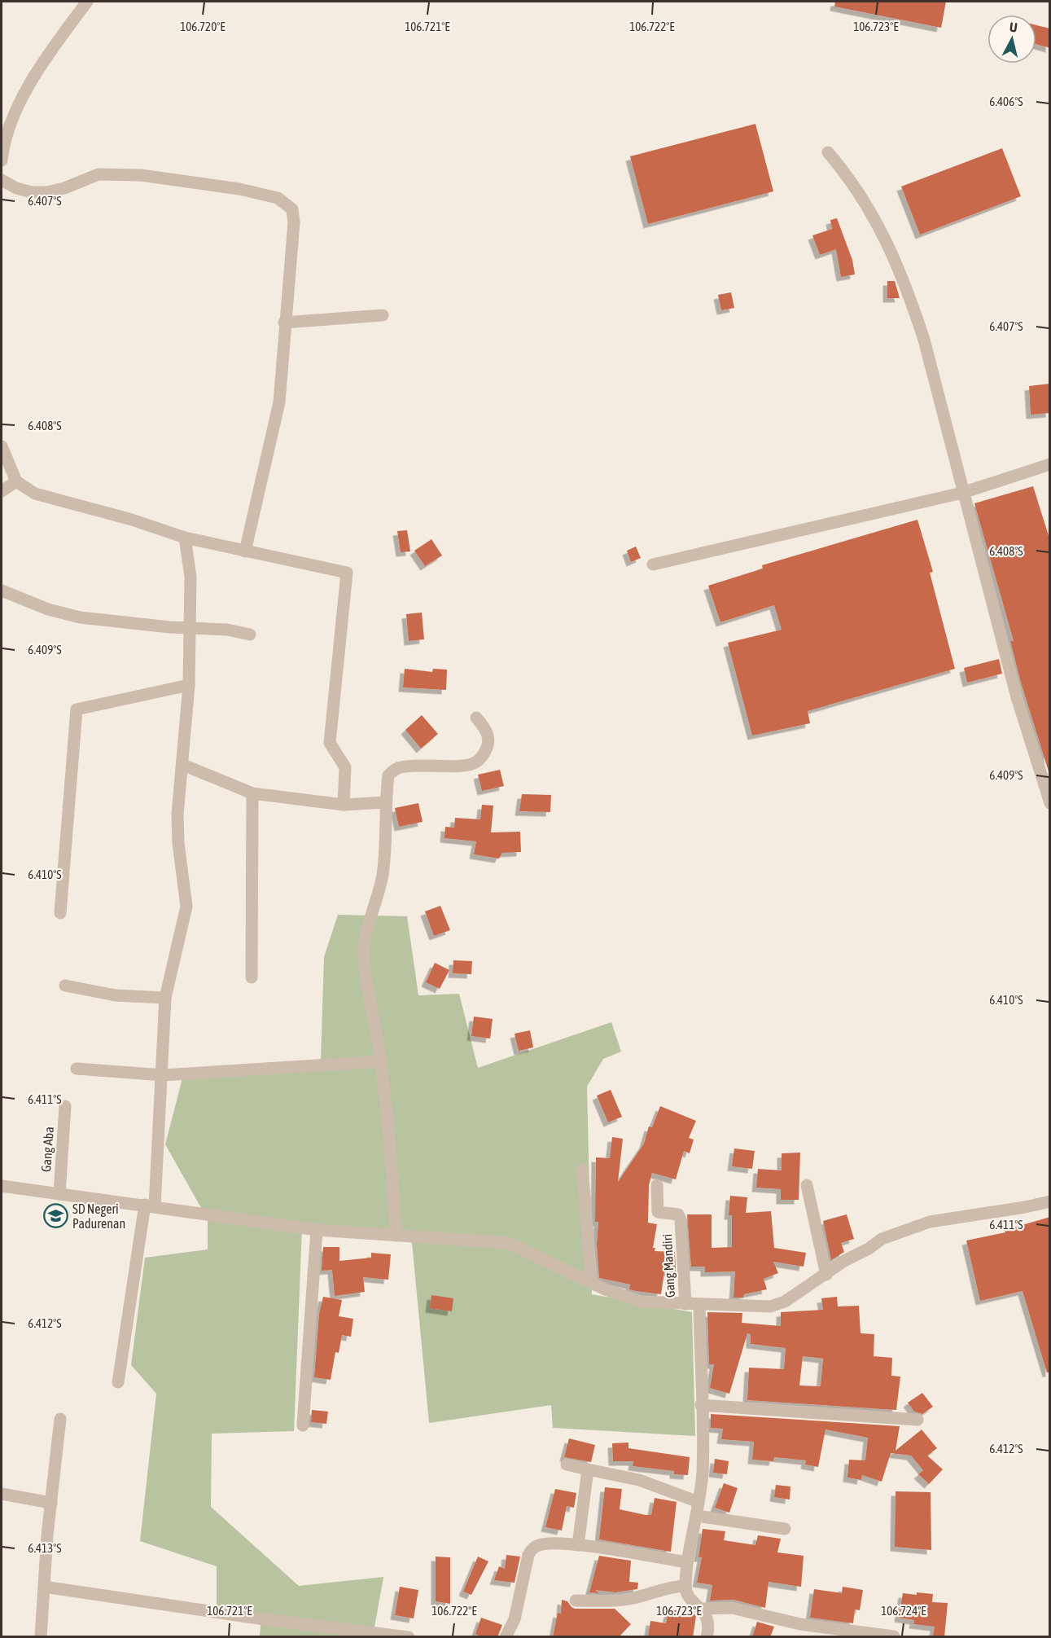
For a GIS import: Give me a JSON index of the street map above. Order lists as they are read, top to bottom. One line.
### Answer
{"streets":{"street":["Gang Aba","Gang Mandiri"]},"places":{"school or university":["SD Negeri Padurenan"]},"north":"top","coordinates":["106.720°E","106.721°E","106.722°E","106.723°E","6.406°S","6.407°S","6.408°S","6.409°S","6.410°S","6.411°S","6.412°S","6.413°S","106.724°E"]}
